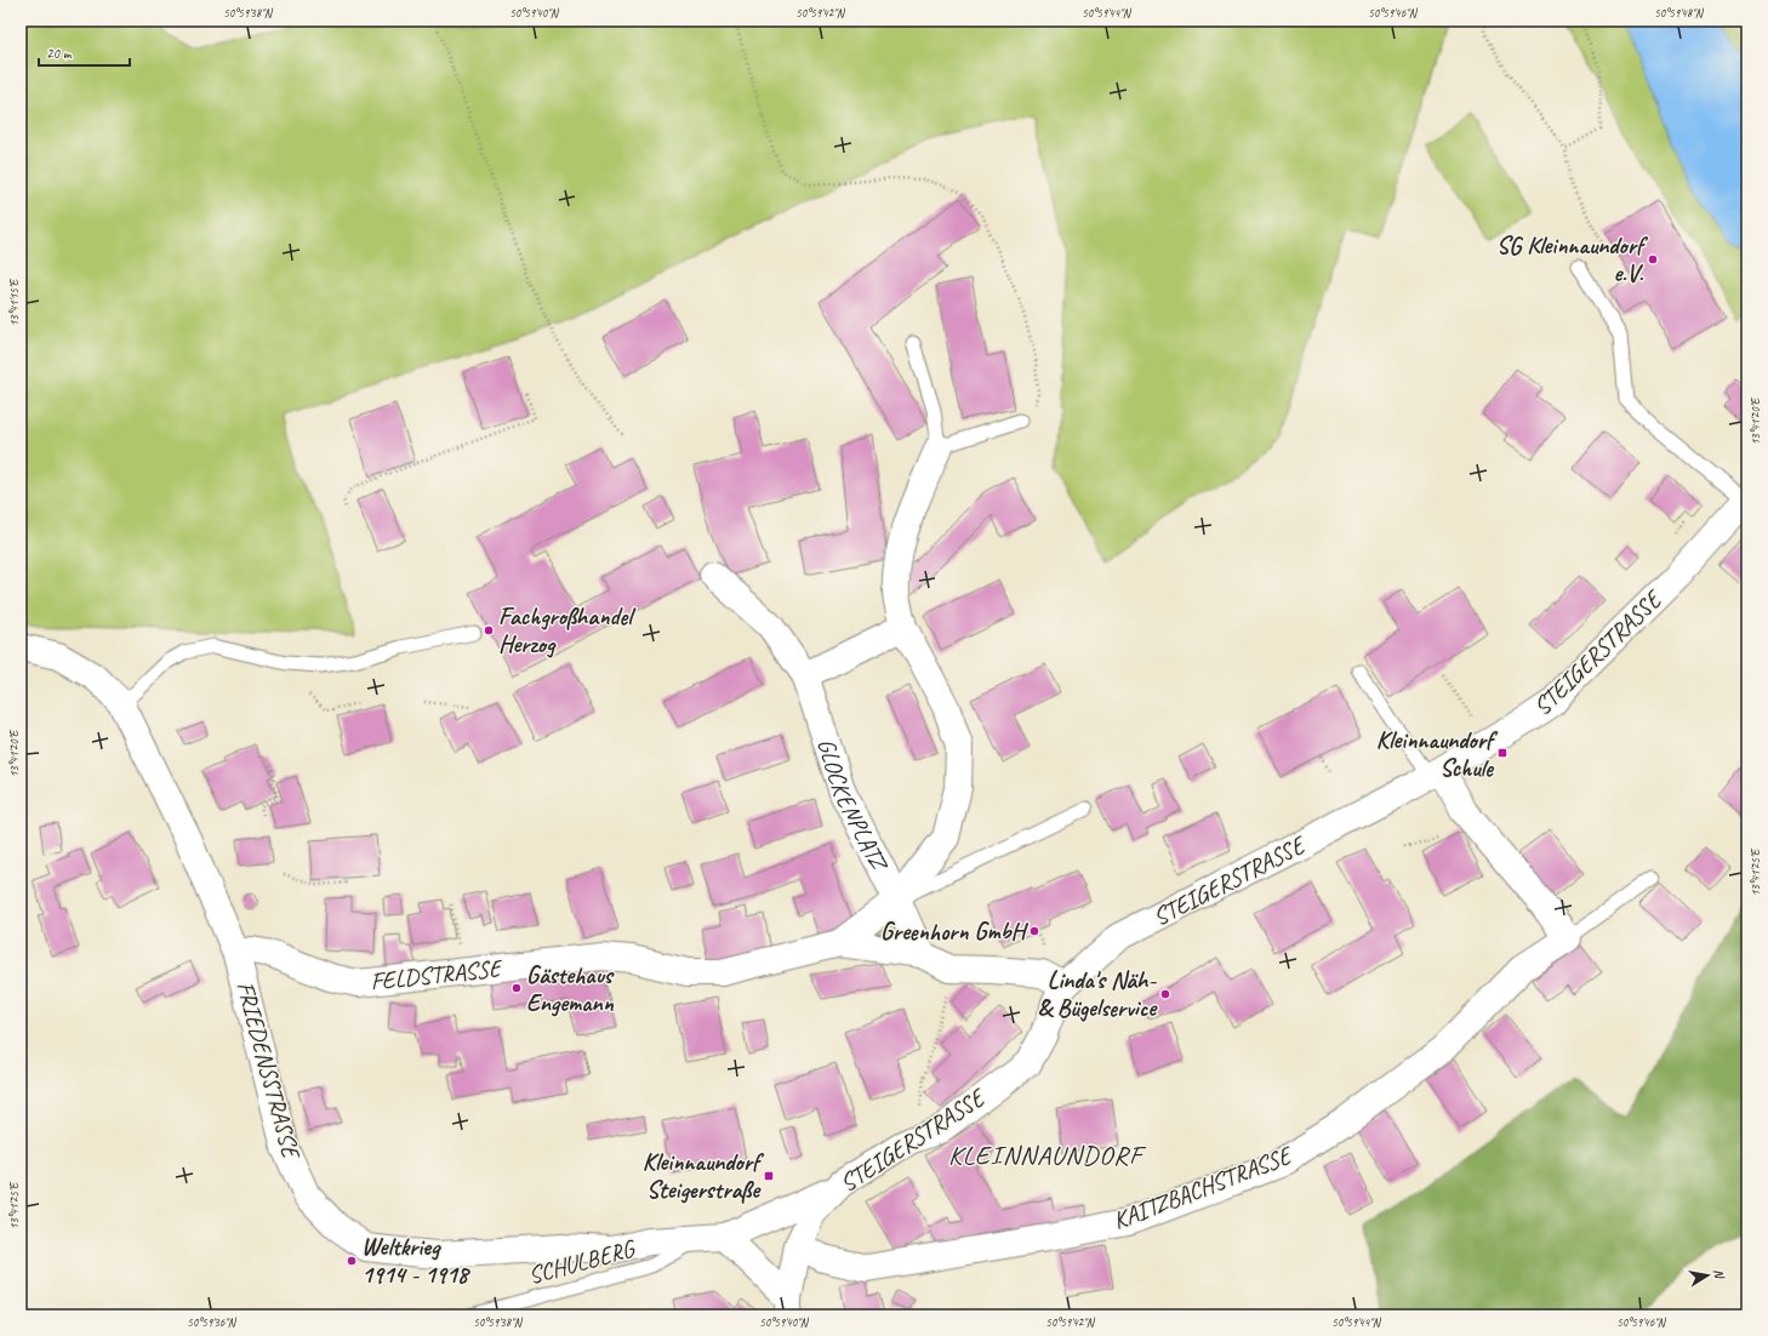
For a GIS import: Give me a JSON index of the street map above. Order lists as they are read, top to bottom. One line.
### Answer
{"streets":{"street":["STEIGERSTRASSE","GLOCKENPLATZ","FELDSTRASSE","FRIEDENSSTRASSE","KAITZBACHSTRASSE"],"lane":["SCHULBERG"]},"crossings":[["STEIGERSTRASSE","FELDSTRASSE"],["STEIGERSTRASSE","FRIEDENSSTRASSE"],["STEIGERSTRASSE","KAITZBACHSTRASSE"],["GLOCKENPLATZ","FELDSTRASSE"],["FELDSTRASSE","FRIEDENSSTRASSE"],["FRIEDENSSTRASSE","SCHULBERG"]],"districts":["KLEINNAUNDORF"],"places":{"other":["SG Kleinnaundorf e.V.","Fachgroßhandel Herzog","Greenhorn GmbH","Gästehaus Engemann","Linda's Näh- & Bügelservice","Weltkrieg 1914 - 1918"],"transit":["Kleinnaundorf Schule","Kleinnaundorf Steigerstraße"]},"scale_bar":"20 m","north":"right","coordinates":["50°59'38\"N","50°59'40\"N","50°59'42\"N","50°59'44\"N","50°59'46\"N","50°59'48\"N","13°41'15\"E","13°41'20\"E","13°41'25\"E","50°59'36\"N"]}
